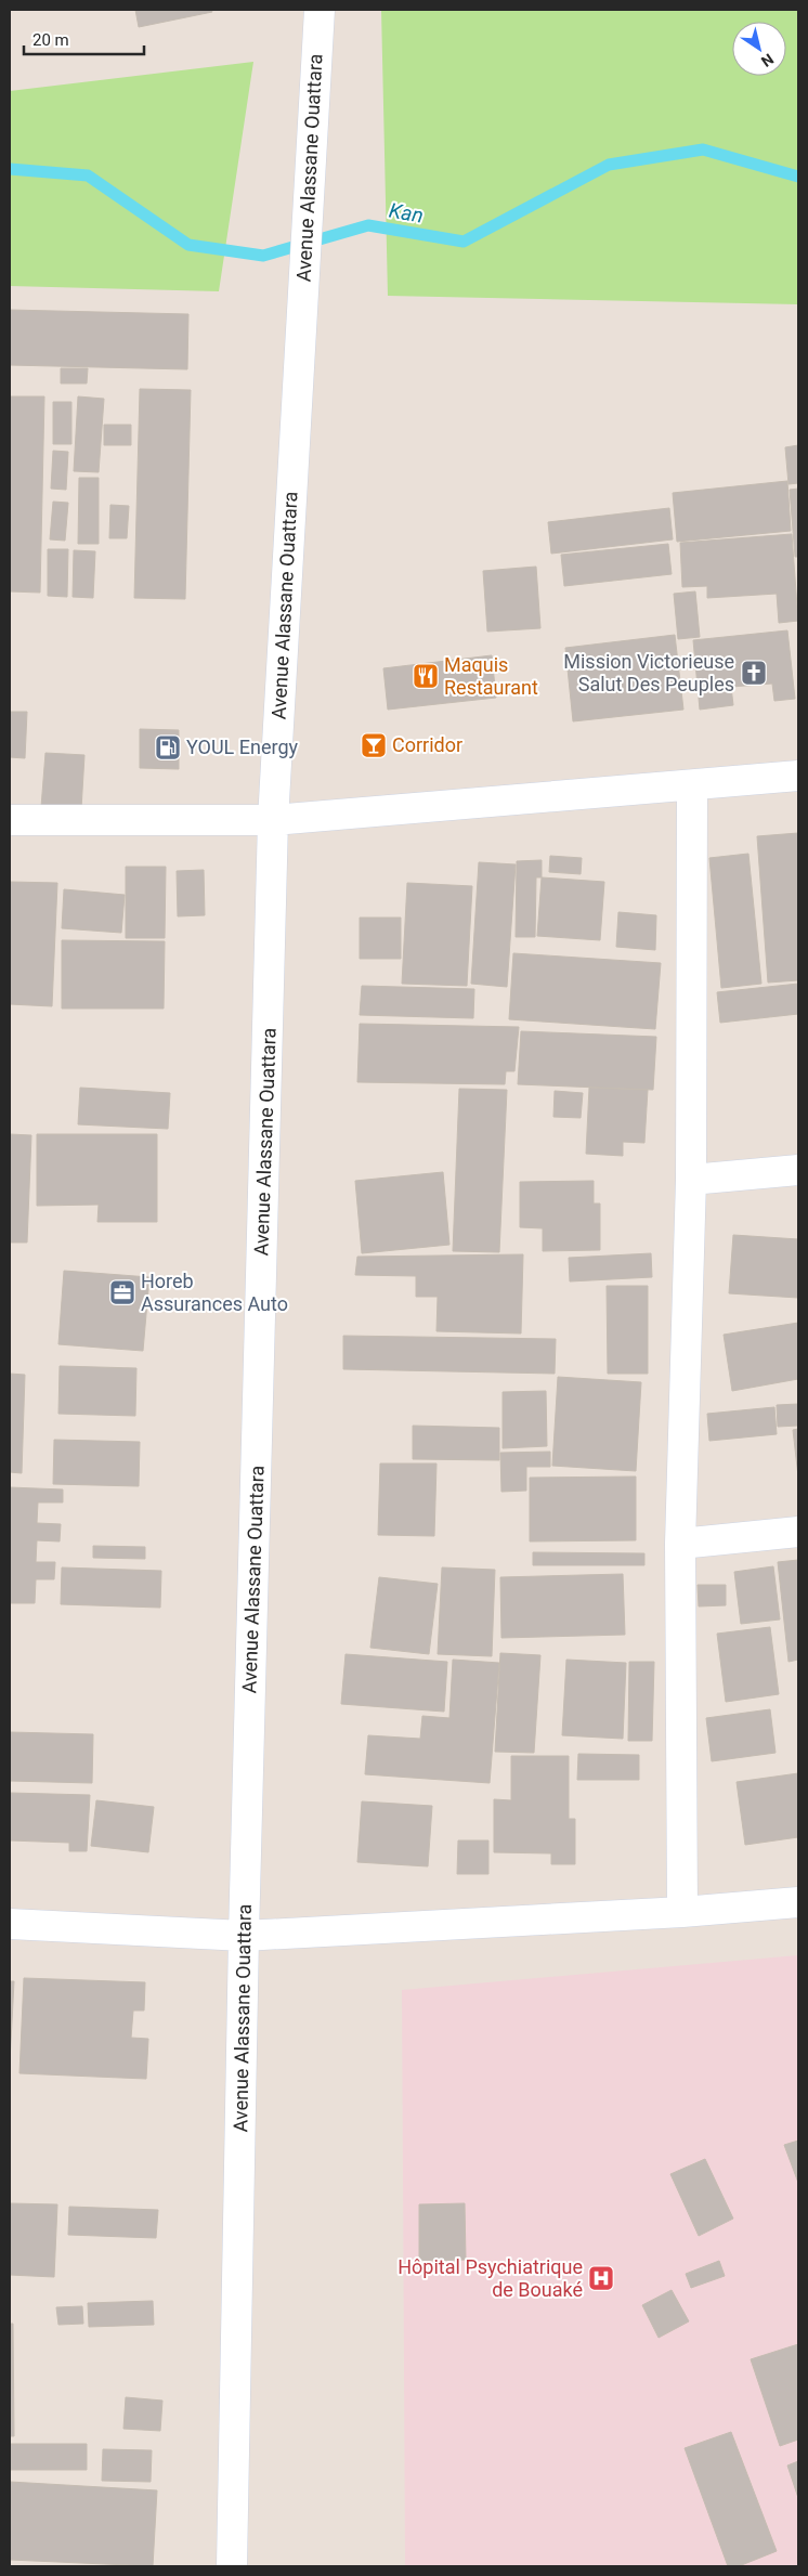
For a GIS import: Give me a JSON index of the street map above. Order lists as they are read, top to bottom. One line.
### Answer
{"streets":{"street":["Avenue Alassane Ouattara"]},"water":["Kan"],"places":{"church":["Mission Victorieuse Salut Des Peuples"],"restaurant":["Maquis Restaurant"],"bar":["Corridor"],"fuel station":["YOUL Energy"],"office":["Horeb Assurances Auto"],"hospital":["Hôpital Psychiatrique de Bouaké"]},"scale_bar":"20 m","north":"bottom right"}
